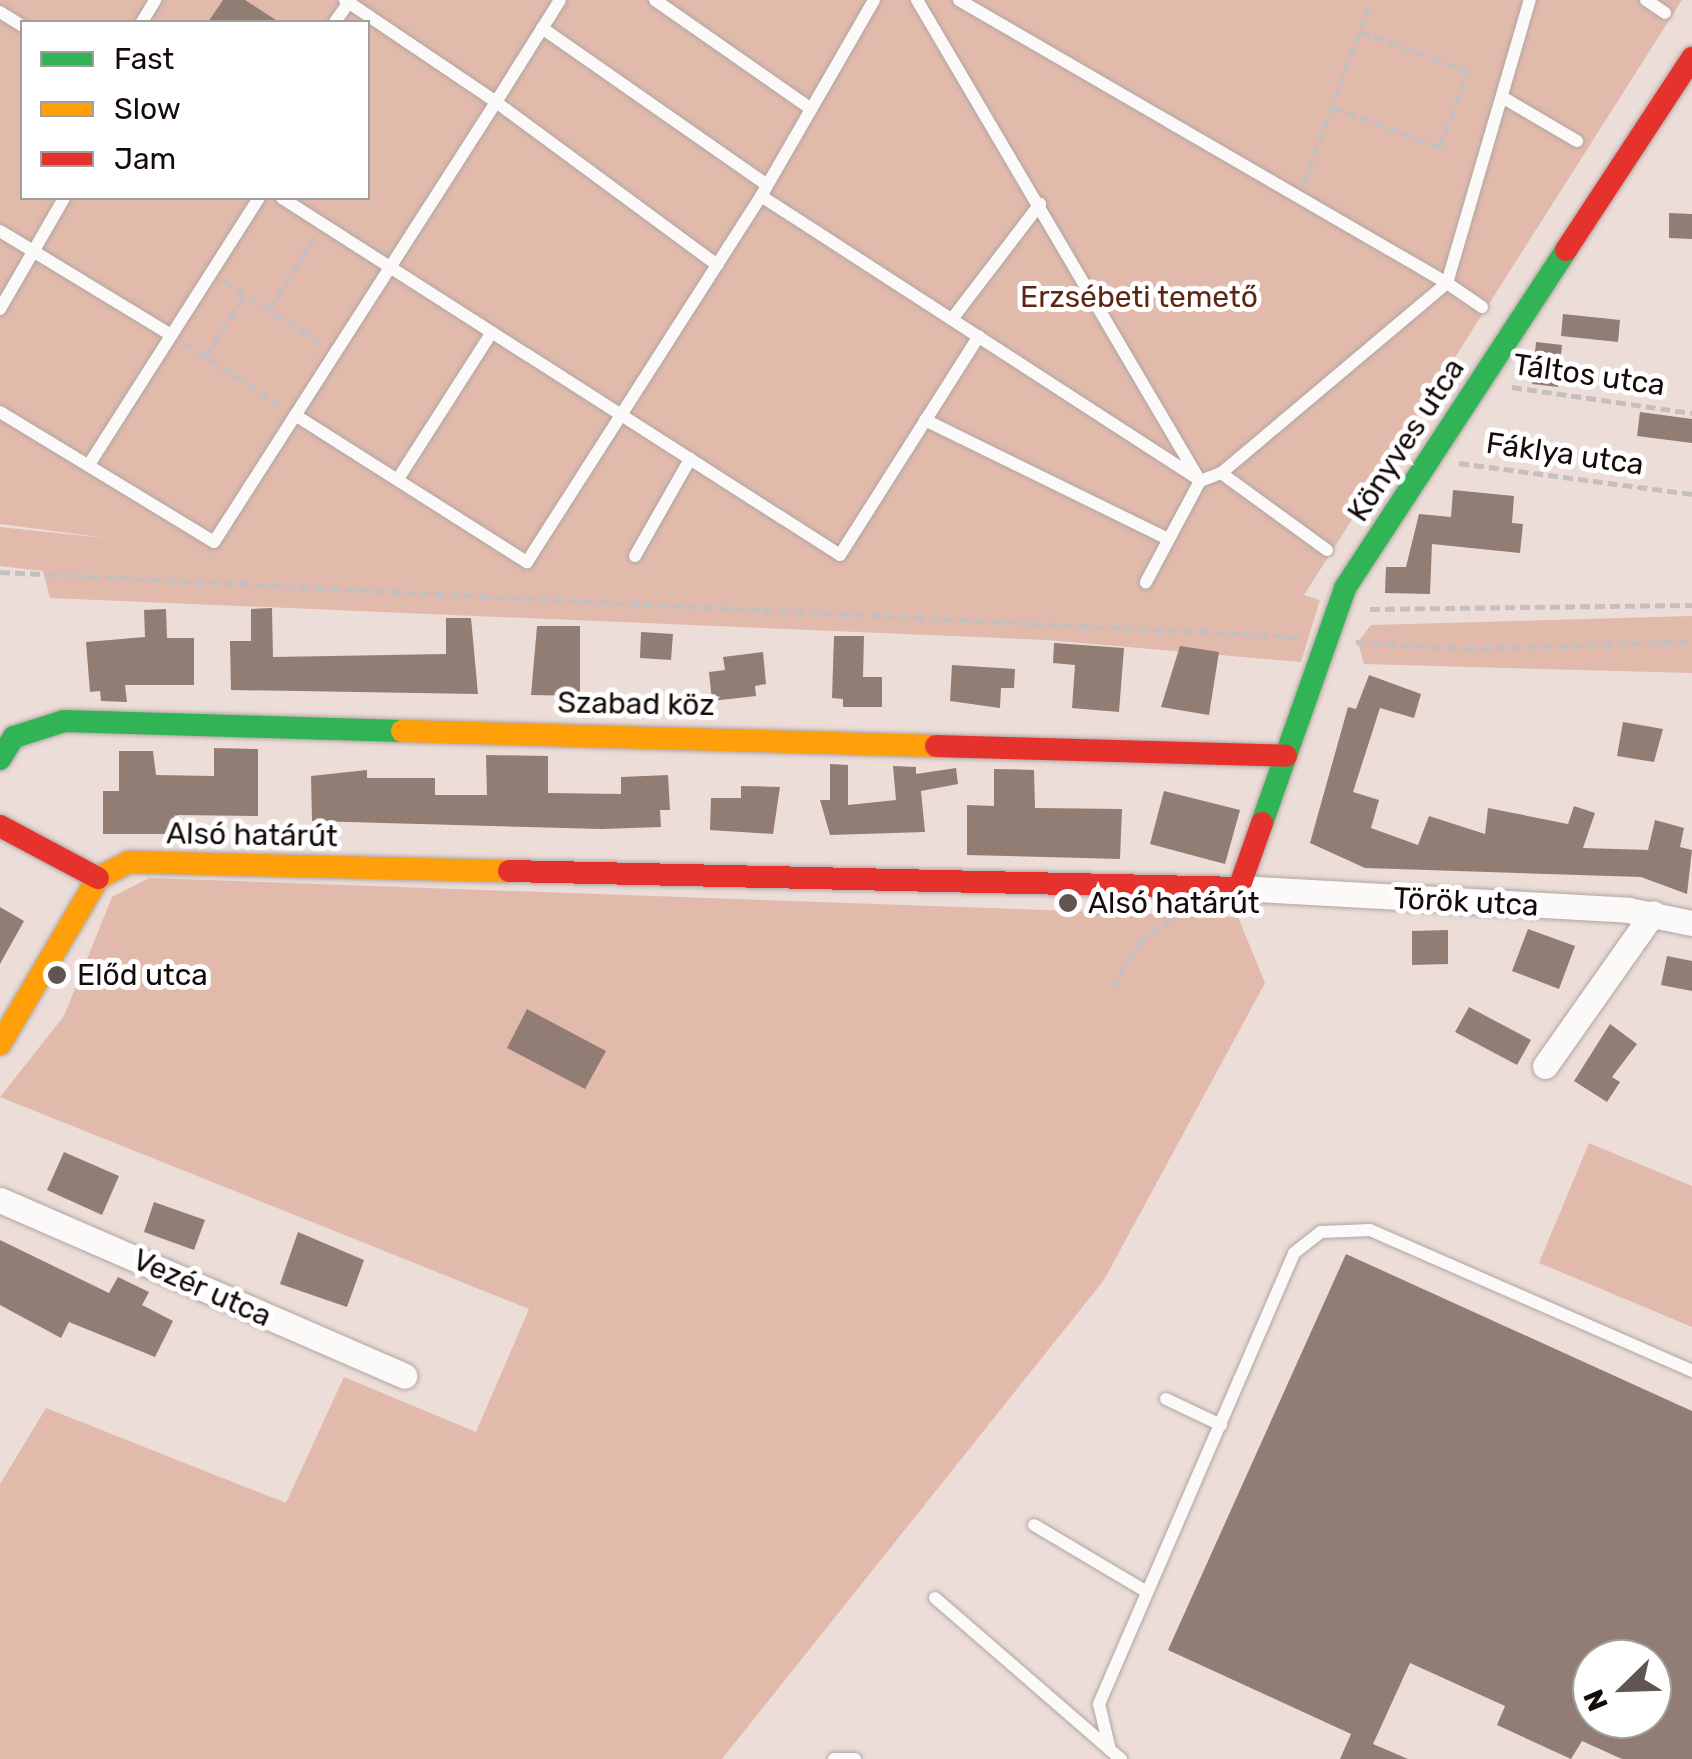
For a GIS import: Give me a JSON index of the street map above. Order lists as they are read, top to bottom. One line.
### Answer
{"streets":{"street":["Könyves utca","Szabad köz","Alsó határút","Török utca","Vezér utca"],"path":["Táltos utca","Fáklya utca"]},"crossings":[["Táltos utca","Könyves utca"],["Könyves utca","Fáklya utca"],["Könyves utca","Szabad köz"],["Könyves utca","Alsó határút"],["Könyves utca","Török utca"],["Alsó határút","Török utca"]],"parks":["Erzsébeti temető"],"places":["Alsó határút","Előd utca"],"legend":["Fast","Slow","Jam"],"north":"bottom left"}
